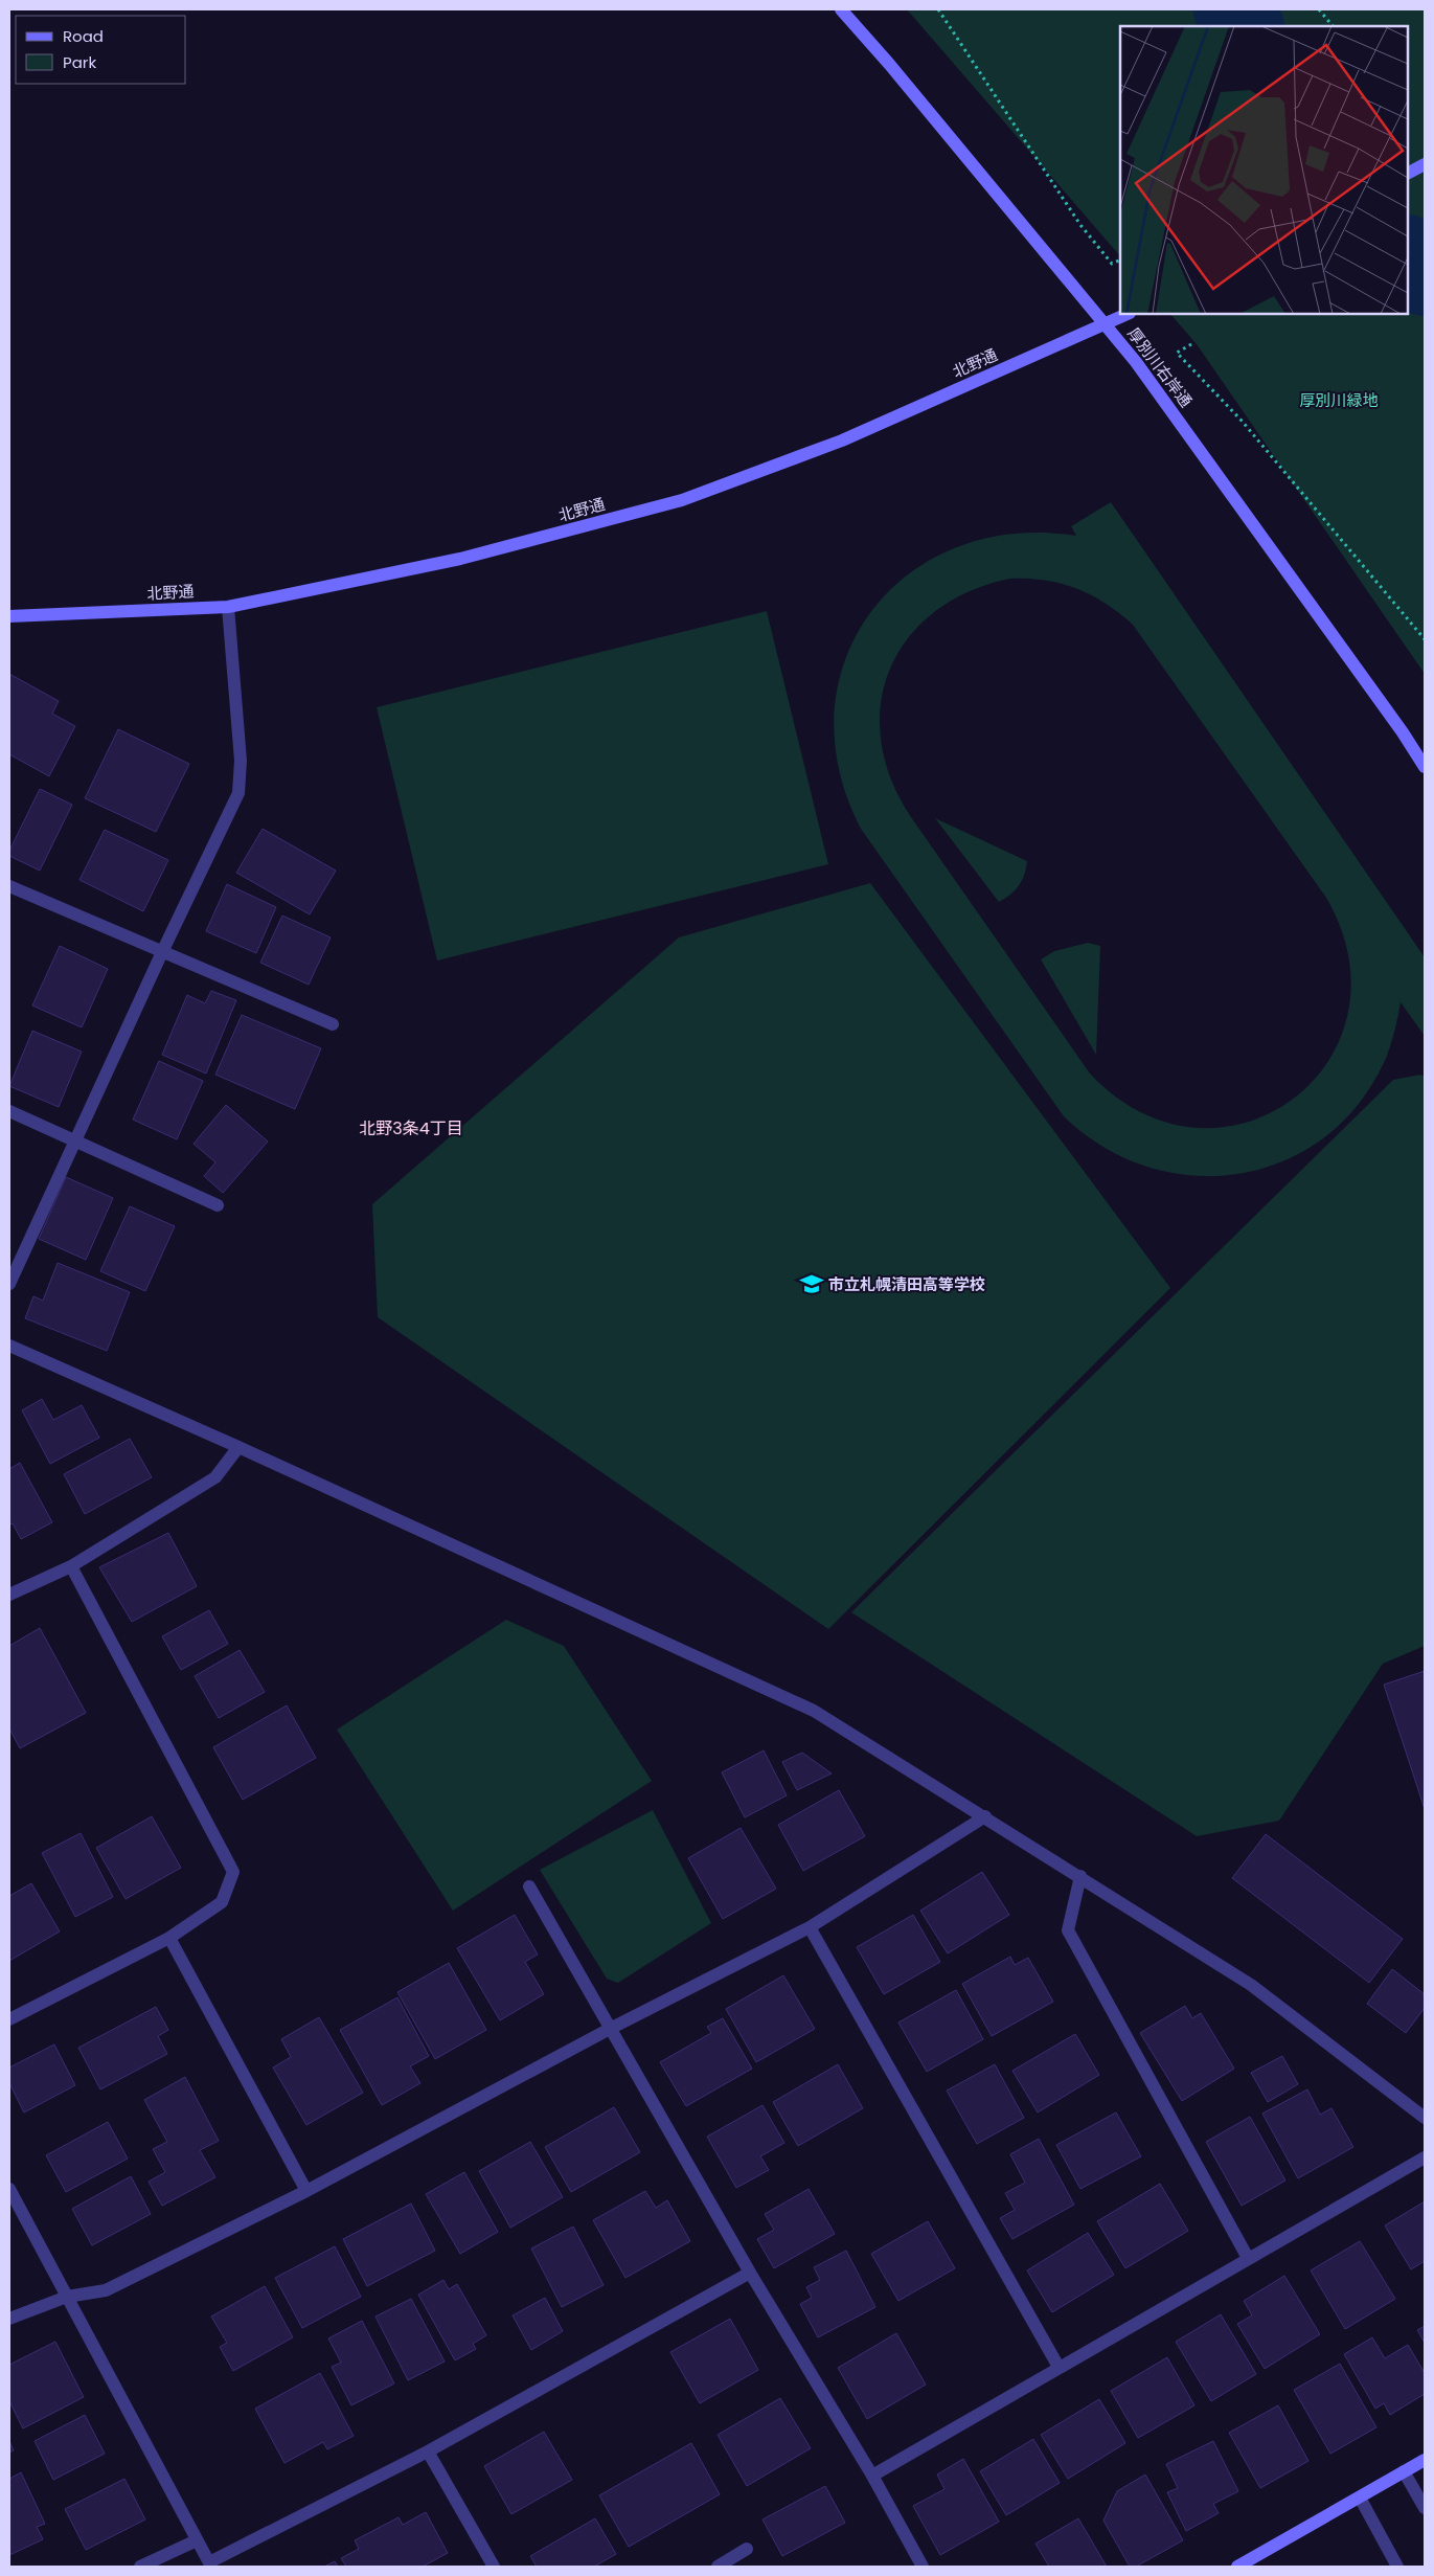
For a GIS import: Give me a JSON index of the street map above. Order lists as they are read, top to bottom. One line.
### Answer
{"streets":{"street":["北野通","厚別川右岸通"]},"crossings":[["北野通","厚別川右岸通"]],"districts":["北野3条4丁目"],"parks":["厚別川緑地"],"places":{"school or university":["市立札幌清田高等学校"]},"legend":["Road","Park"]}
